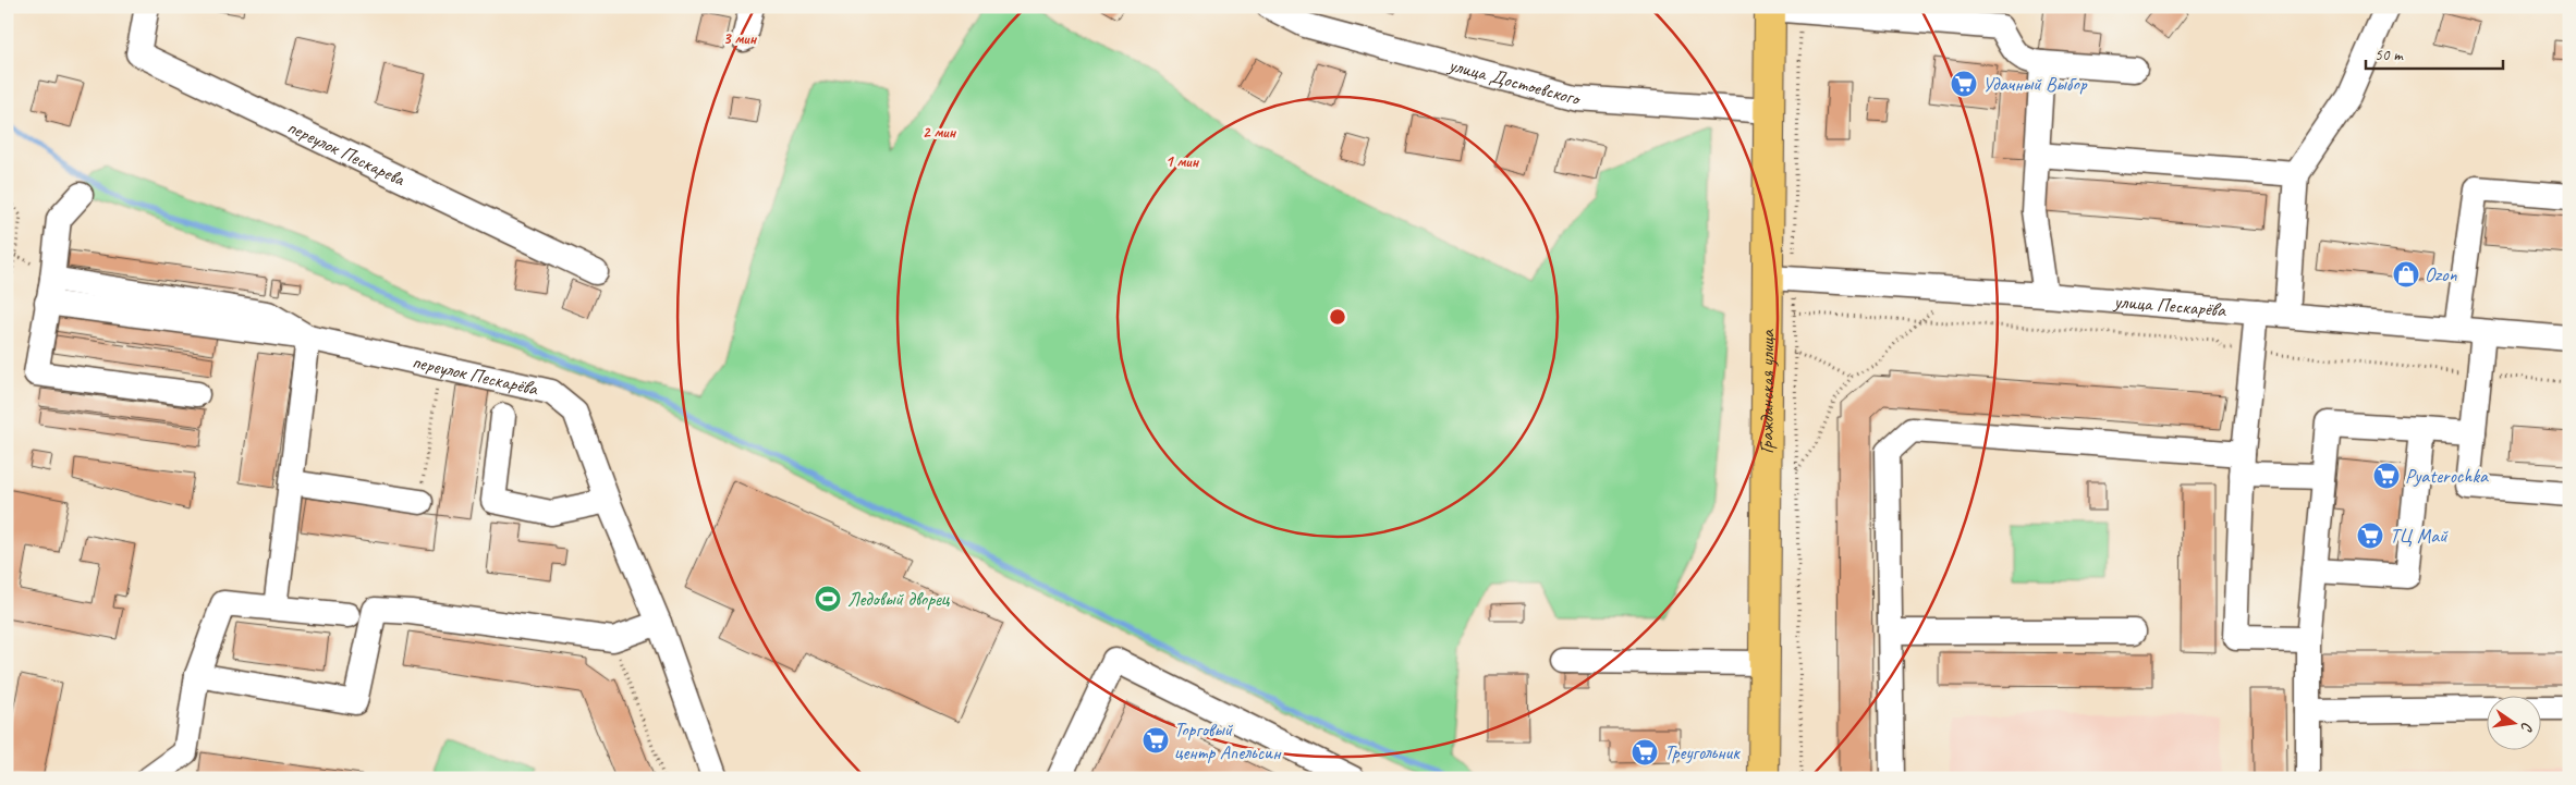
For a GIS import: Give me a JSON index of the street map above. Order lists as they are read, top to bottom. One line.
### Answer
{"streets":{"main road":["Гражданская улица"],"street":["улица Достоевского","переулок Пескарева","улица Пескарёва","переулок Пескарёва"]},"crossings":[["улица Достоевского","Гражданская улица"],["улица Пескарёва","Гражданская улица"]],"places":{"supermarket":["Удачный Выбор","Pyaterochka","ТЦ Май","Торговый центр Апельсин","Треугольник"],"shop":["Ozon"],"sports":["Ледовый дворец"]},"scale_bar":"50 m","north":"right","rings":["3 мин","2 мин","1 мин"]}
